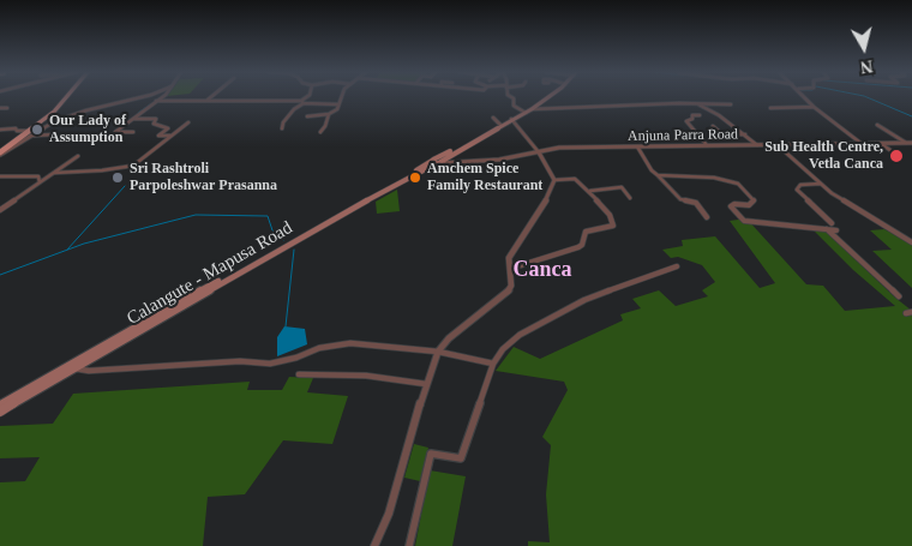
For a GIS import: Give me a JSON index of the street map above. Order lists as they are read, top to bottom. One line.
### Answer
{"streets":{"main road":["Calangute - Mapusa Road"],"street":["Anjuna Parra Road"]},"crossings":[["Anjuna Parra Road","Calangute - Mapusa Road"]],"districts":["Canca"],"places":["Our Lady of Assumption","Sub Health Centre, Vetla Canca","Sri Rashtroli Parpoleshwar Prasanna","Amchem Spice Family Restaurant"],"north":"bottom"}
